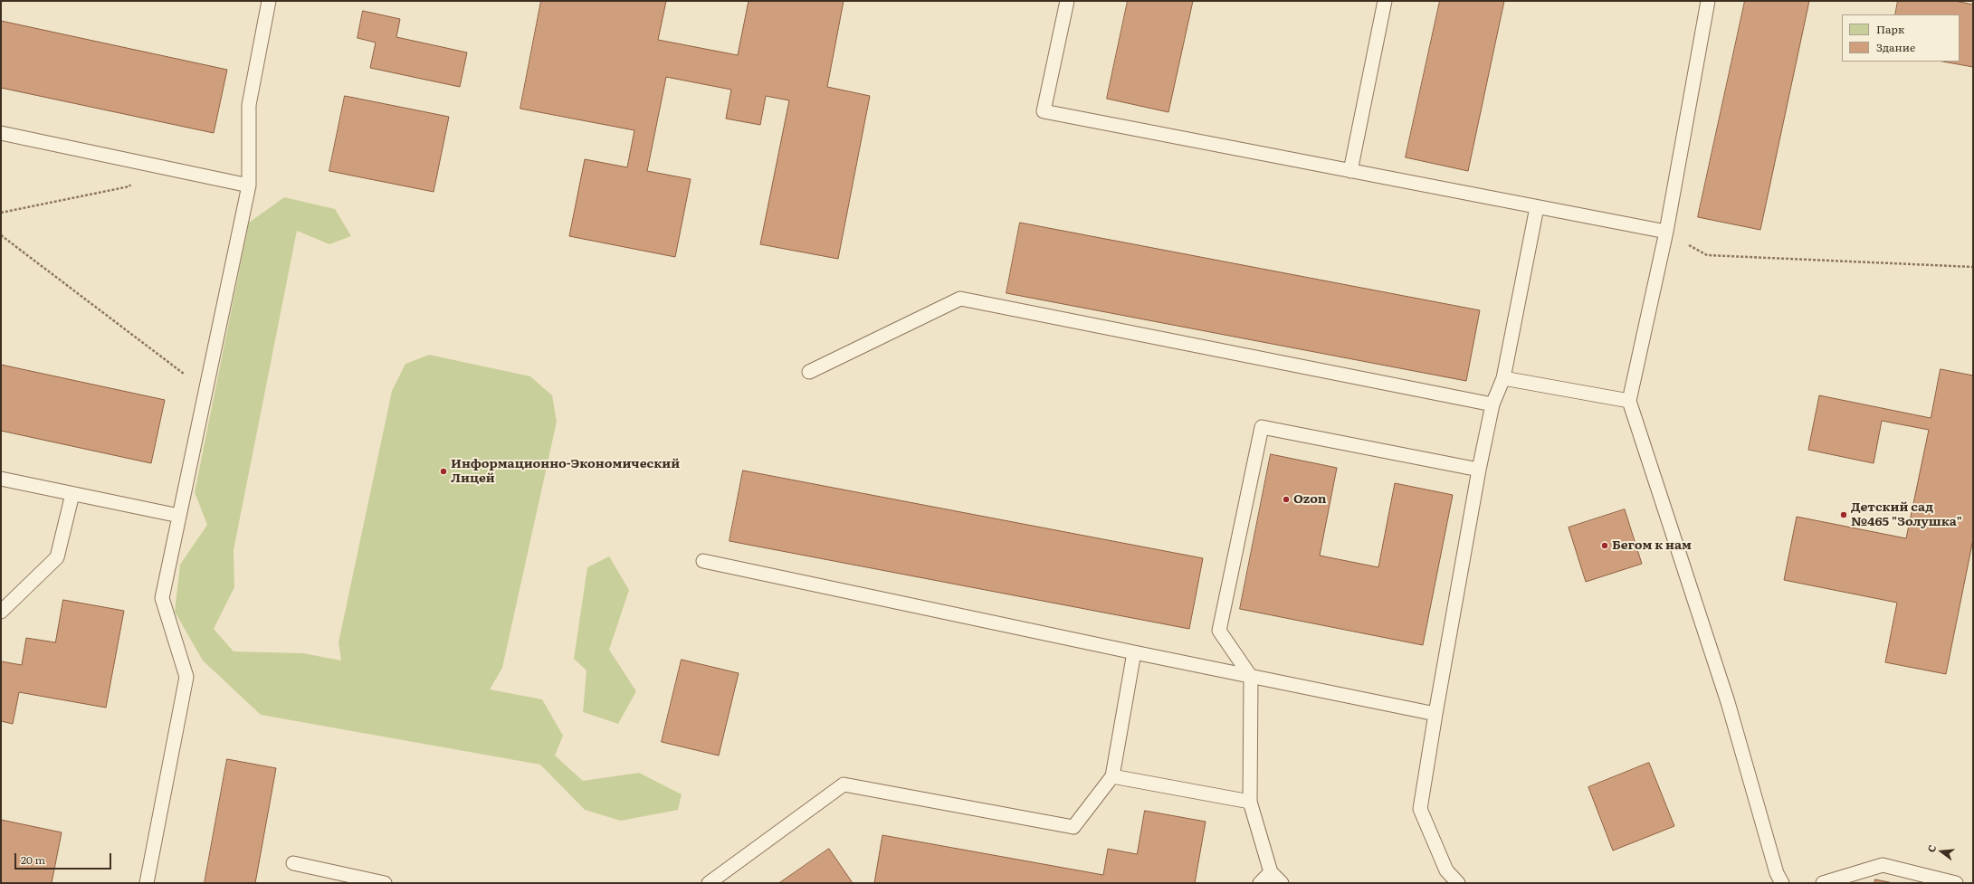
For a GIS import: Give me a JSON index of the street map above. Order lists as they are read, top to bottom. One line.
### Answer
{"places":["Информационно-Экономический Лицей","Ozon","Детский сад №465 \"Золушка\"","Бегом к нам"],"legend":["Парк","Здание"],"scale_bar":"20 m","north":"left"}
